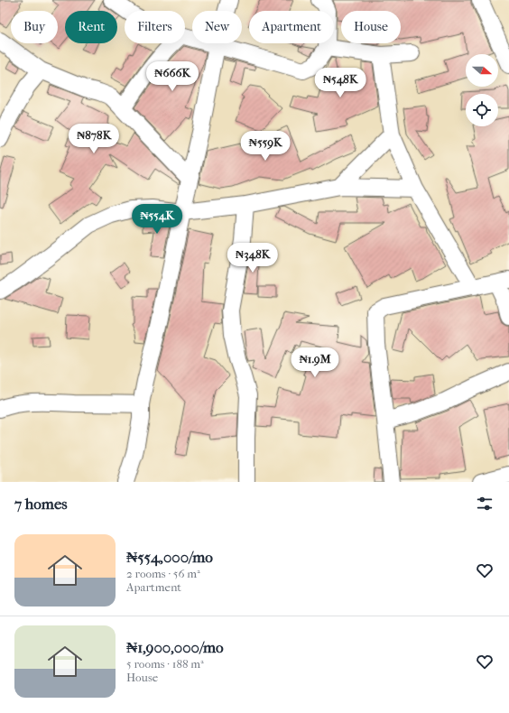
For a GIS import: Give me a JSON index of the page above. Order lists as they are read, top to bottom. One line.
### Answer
{"north":"right","page":{"chip":["Buy","Rent","Filters","New","Apartment","House"],"price":["₦666K","₦548K","₦878K","₦559K","₦554K","₦348K","₦1.9M"],"heading":"7 homes","list":[{"name":"₦554,000/mo","note":"2 rooms · 56 m² · Apartment"},{"name":"₦1,900,000/mo","note":"5 rooms · 188 m² · House"}]}}
